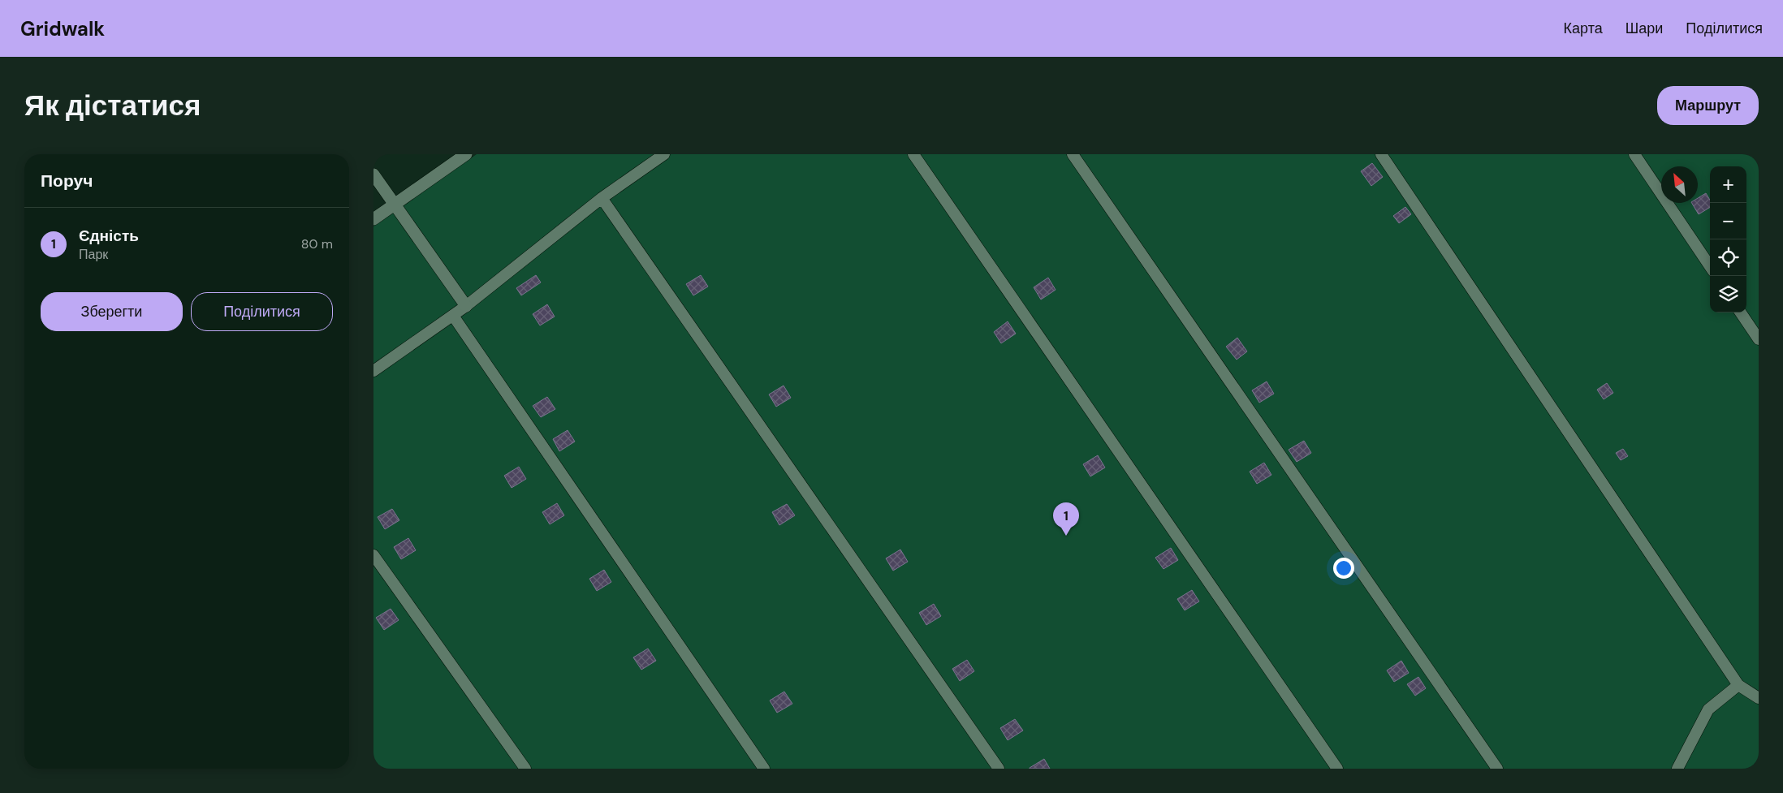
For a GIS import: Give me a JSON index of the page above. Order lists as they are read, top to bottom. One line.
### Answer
{"north":"top left","page":{"header":"Gridwalk","nav":["Карта","Шари","Поділитися"],"buttons":["Маршрут",["Зберегти","Поділитися"]],"title":"Як дістатися","heading":"Поруч","map_buttons":["+","−"],"list":[{"mark":"1","name":"Єдність","note":"Парк","value":"80 m"}],"pins":"1"}}
